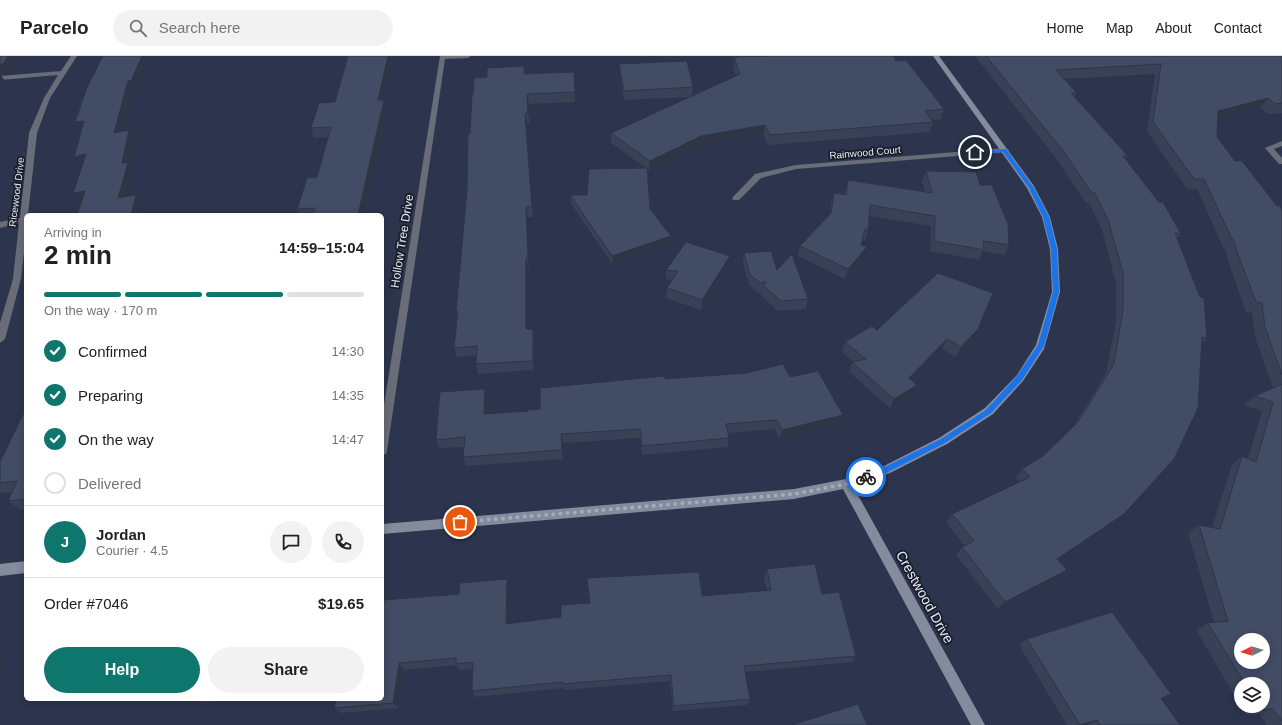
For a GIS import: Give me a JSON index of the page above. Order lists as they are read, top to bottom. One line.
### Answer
{"streets":{"street":["Rainwood Court","Ricewood Drive","Hollow Tree Drive","Crestwood Drive"]},"north":"left","page":{"header":"Parcelo","search":"Search here","nav":["Home","Map","About","Contact"],"heading":["2 min","Arriving in","14:59–15:04"],"panel":["Jordan","Courier · 4.5","Order #7046","$19.65"],"bar":"On the way · 170 m","list":[["Confirmed","14:30"],["Preparing","14:35"],["On the way","14:47"],"Delivered"],"round":"J","buttons":["Help","Share"]}}
